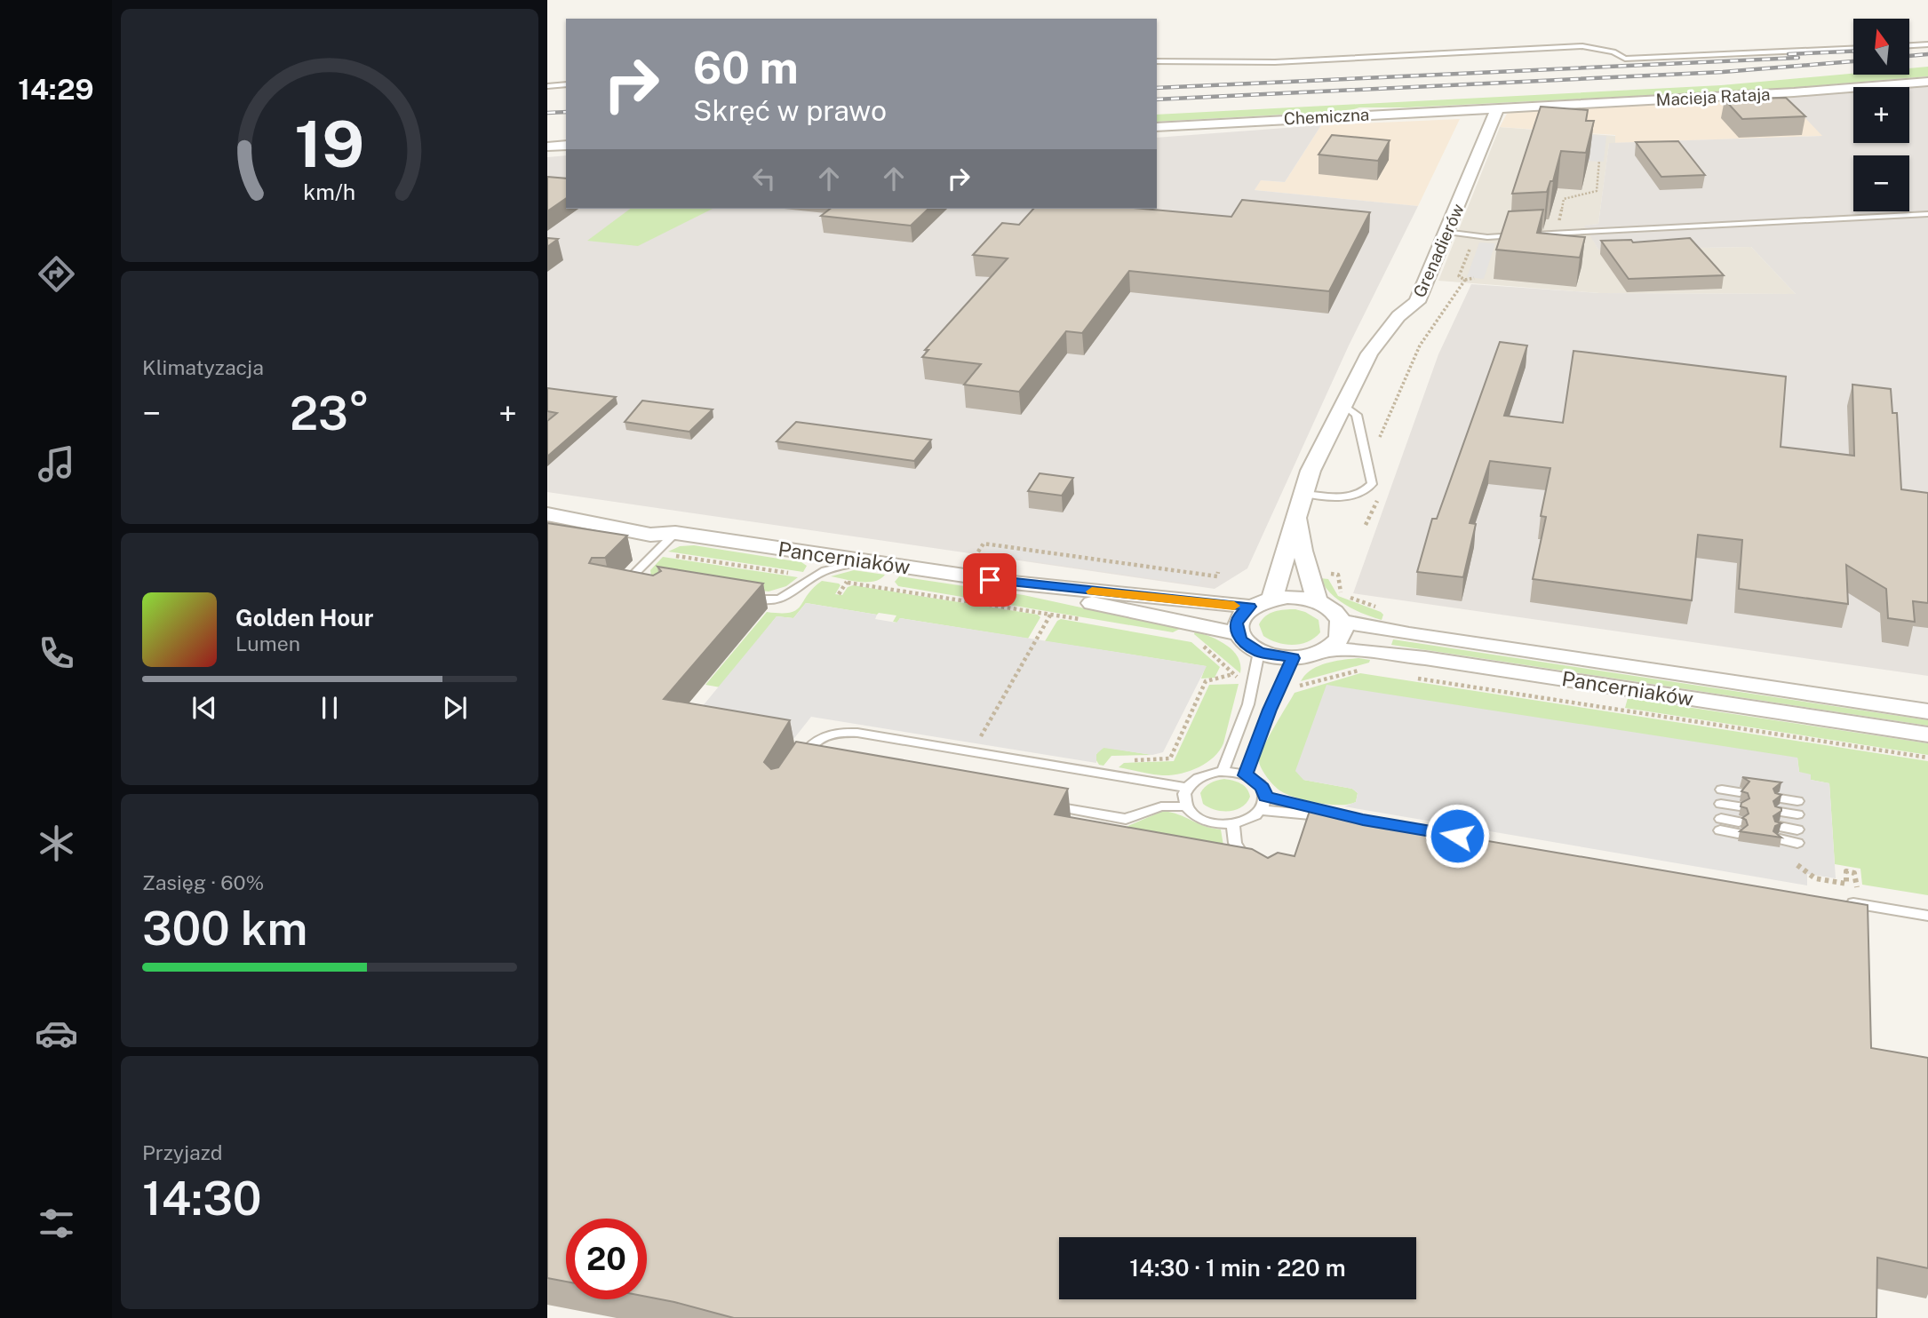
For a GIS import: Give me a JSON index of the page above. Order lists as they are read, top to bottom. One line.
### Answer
{"streets":{"street":["Macieja Rataja","Chemiczna","Grenadierów","Pancerniaków"]},"crossings":[["Macieja Rataja","Chemiczna"],["Macieja Rataja","Grenadierów"],["Chemiczna","Grenadierów"],["Grenadierów","Pancerniaków"]],"north":"top","page":{"tabs":"14:29","map_buttons":["+","−"],"turn":["60 m","Skręć w prawo"],"tile":["Klimatyzacja",["Zasięg · 60%","300 km"],["Przyjazd","14:30"]],"heat":["−","23°","+"],"song":["Golden Hour","Lumen"],"limit":"20","trip":"14:30 · 1 min · 220 m","gauge":["19","km/h"]}}
